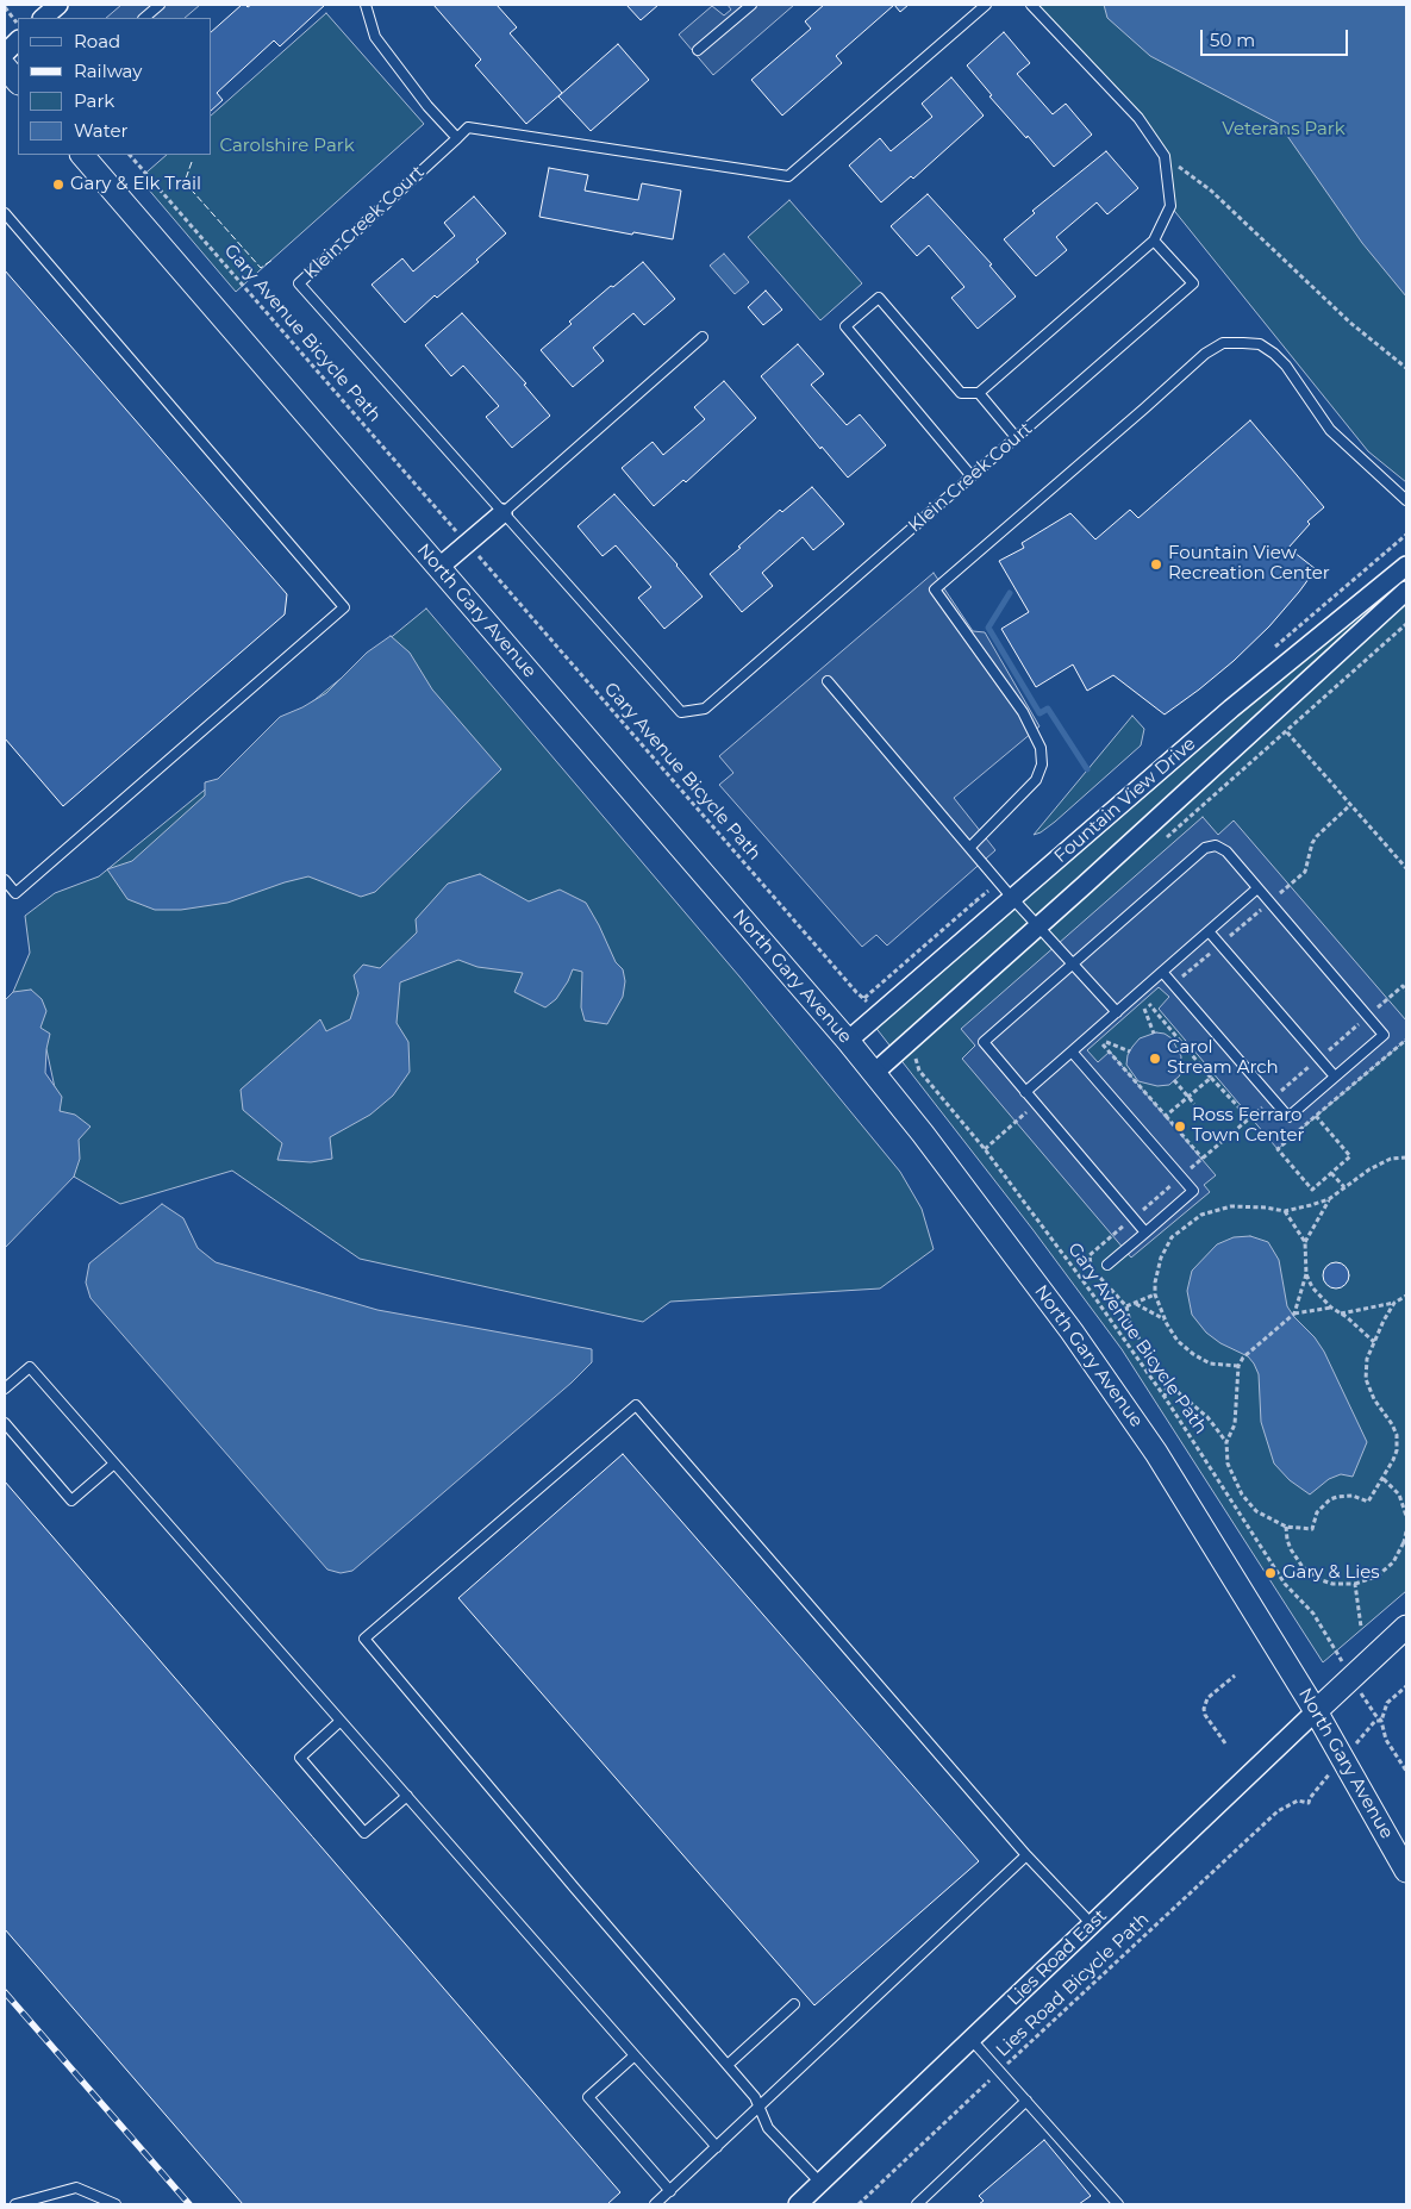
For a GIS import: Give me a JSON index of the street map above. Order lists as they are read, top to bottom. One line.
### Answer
{"streets":{"street":["North Gary Avenue","Fountain View Drive","Lies Road East"],"lane":["Klein Creek Court"],"path":["Gary Avenue Bicycle Path","Lies Road Bicycle Path"]},"crossings":[["North Gary Avenue","Fountain View Drive"],["North Gary Avenue","Lies Road East"]],"parks":["Veterans Park","Carolshire Park"],"places":["Gary & Elk Trail","Fountain View Recreation Center","Carol Stream Arch","Ross Ferraro Town Center","Gary & Lies"],"legend":["Road","Railway","Park","Water"],"scale_bar":"50 m"}
